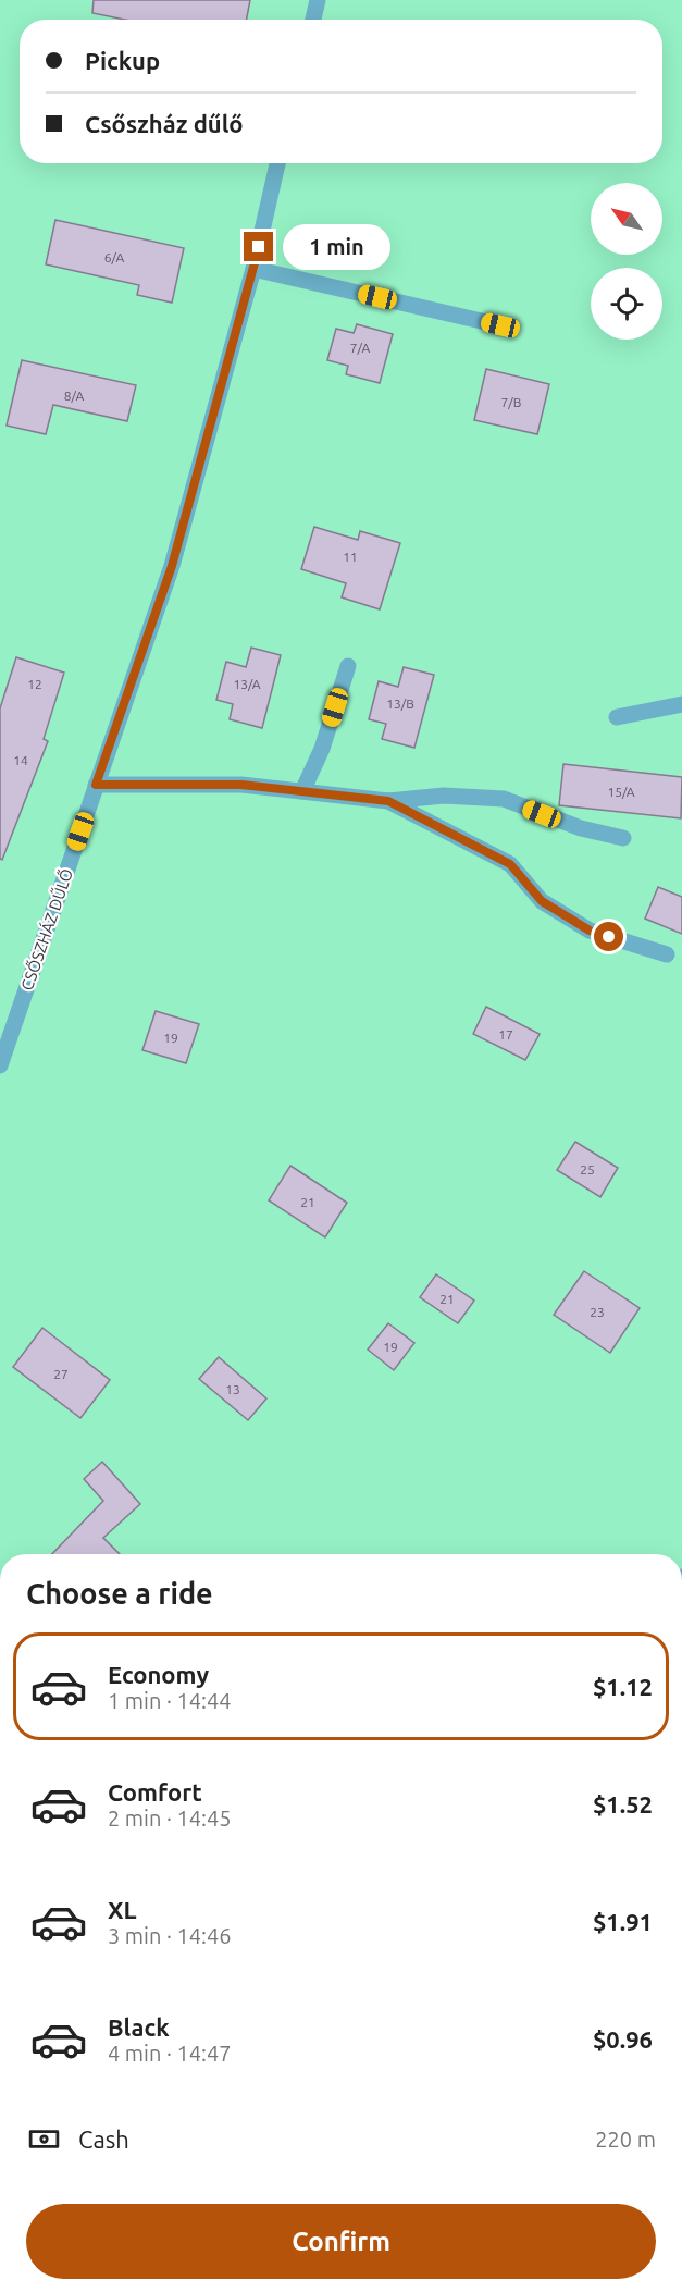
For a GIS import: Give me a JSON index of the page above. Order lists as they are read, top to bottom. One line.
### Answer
{"streets":{"street":["CSŐSZHÁZ DŰLŐ"]},"house_numbers":["6/A","7/A","8/A","7/B","11","12","13/A","13/B","14","15/A","17","19","25","21","21","23","19","27","13"],"north":"top left","page":{"banner":["Pickup","Csőszház dűlő"],"bubble":"1 min","heading":"Choose a ride","list":[{"name":"Economy","note":"1 min · 14:44","value":"$1.12"},{"name":"Comfort","note":"2 min · 14:45","value":"$1.52"},{"name":"XL","note":"3 min · 14:46","value":"$1.91"},{"name":"Black","note":"4 min · 14:47","value":"$0.96"}],"pay":["Cash","220 m"],"buttons":"Confirm"}}
